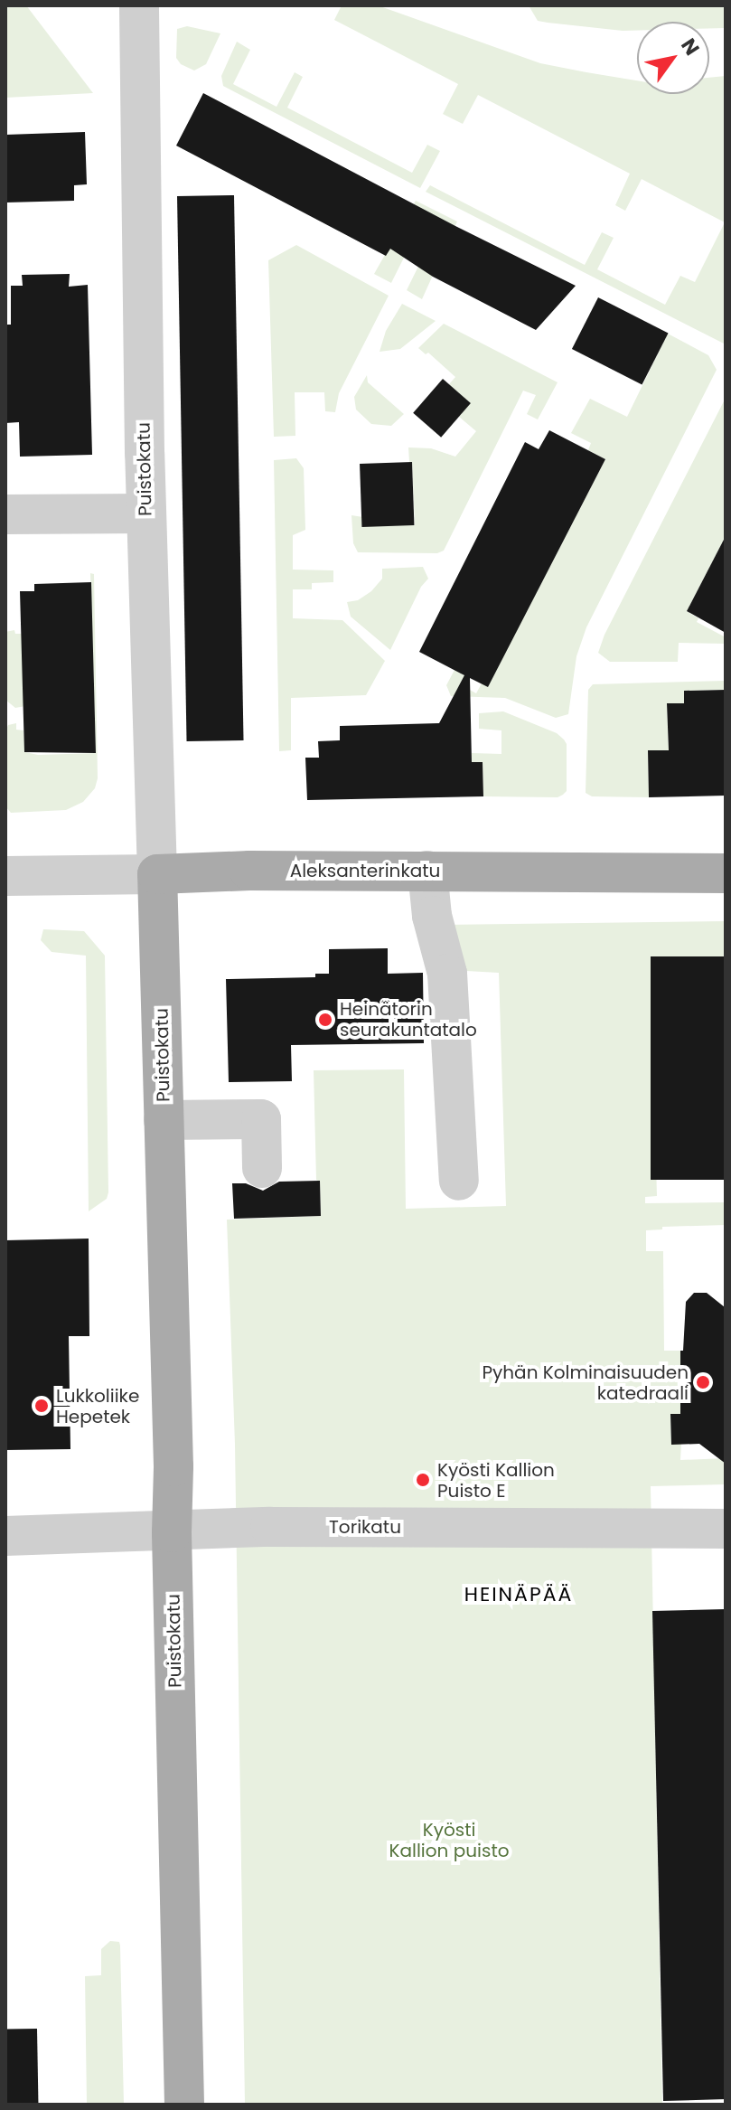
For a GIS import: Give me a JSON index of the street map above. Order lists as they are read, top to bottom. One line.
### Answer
{"streets":{"main road":["Puistokatu","Aleksanterinkatu"],"street":["Torikatu"]},"crossings":[["Puistokatu","Aleksanterinkatu"],["Puistokatu","Torikatu"]],"districts":["HEINÄPÄÄ"],"parks":["Kyösti Kallion puisto"],"places":["Heinätorin seurakuntatalo","Pyhän Kolminaisuuden katedraali","Lukkoliike Hepetek","Kyösti Kallion Puisto E"],"north":"top right"}
